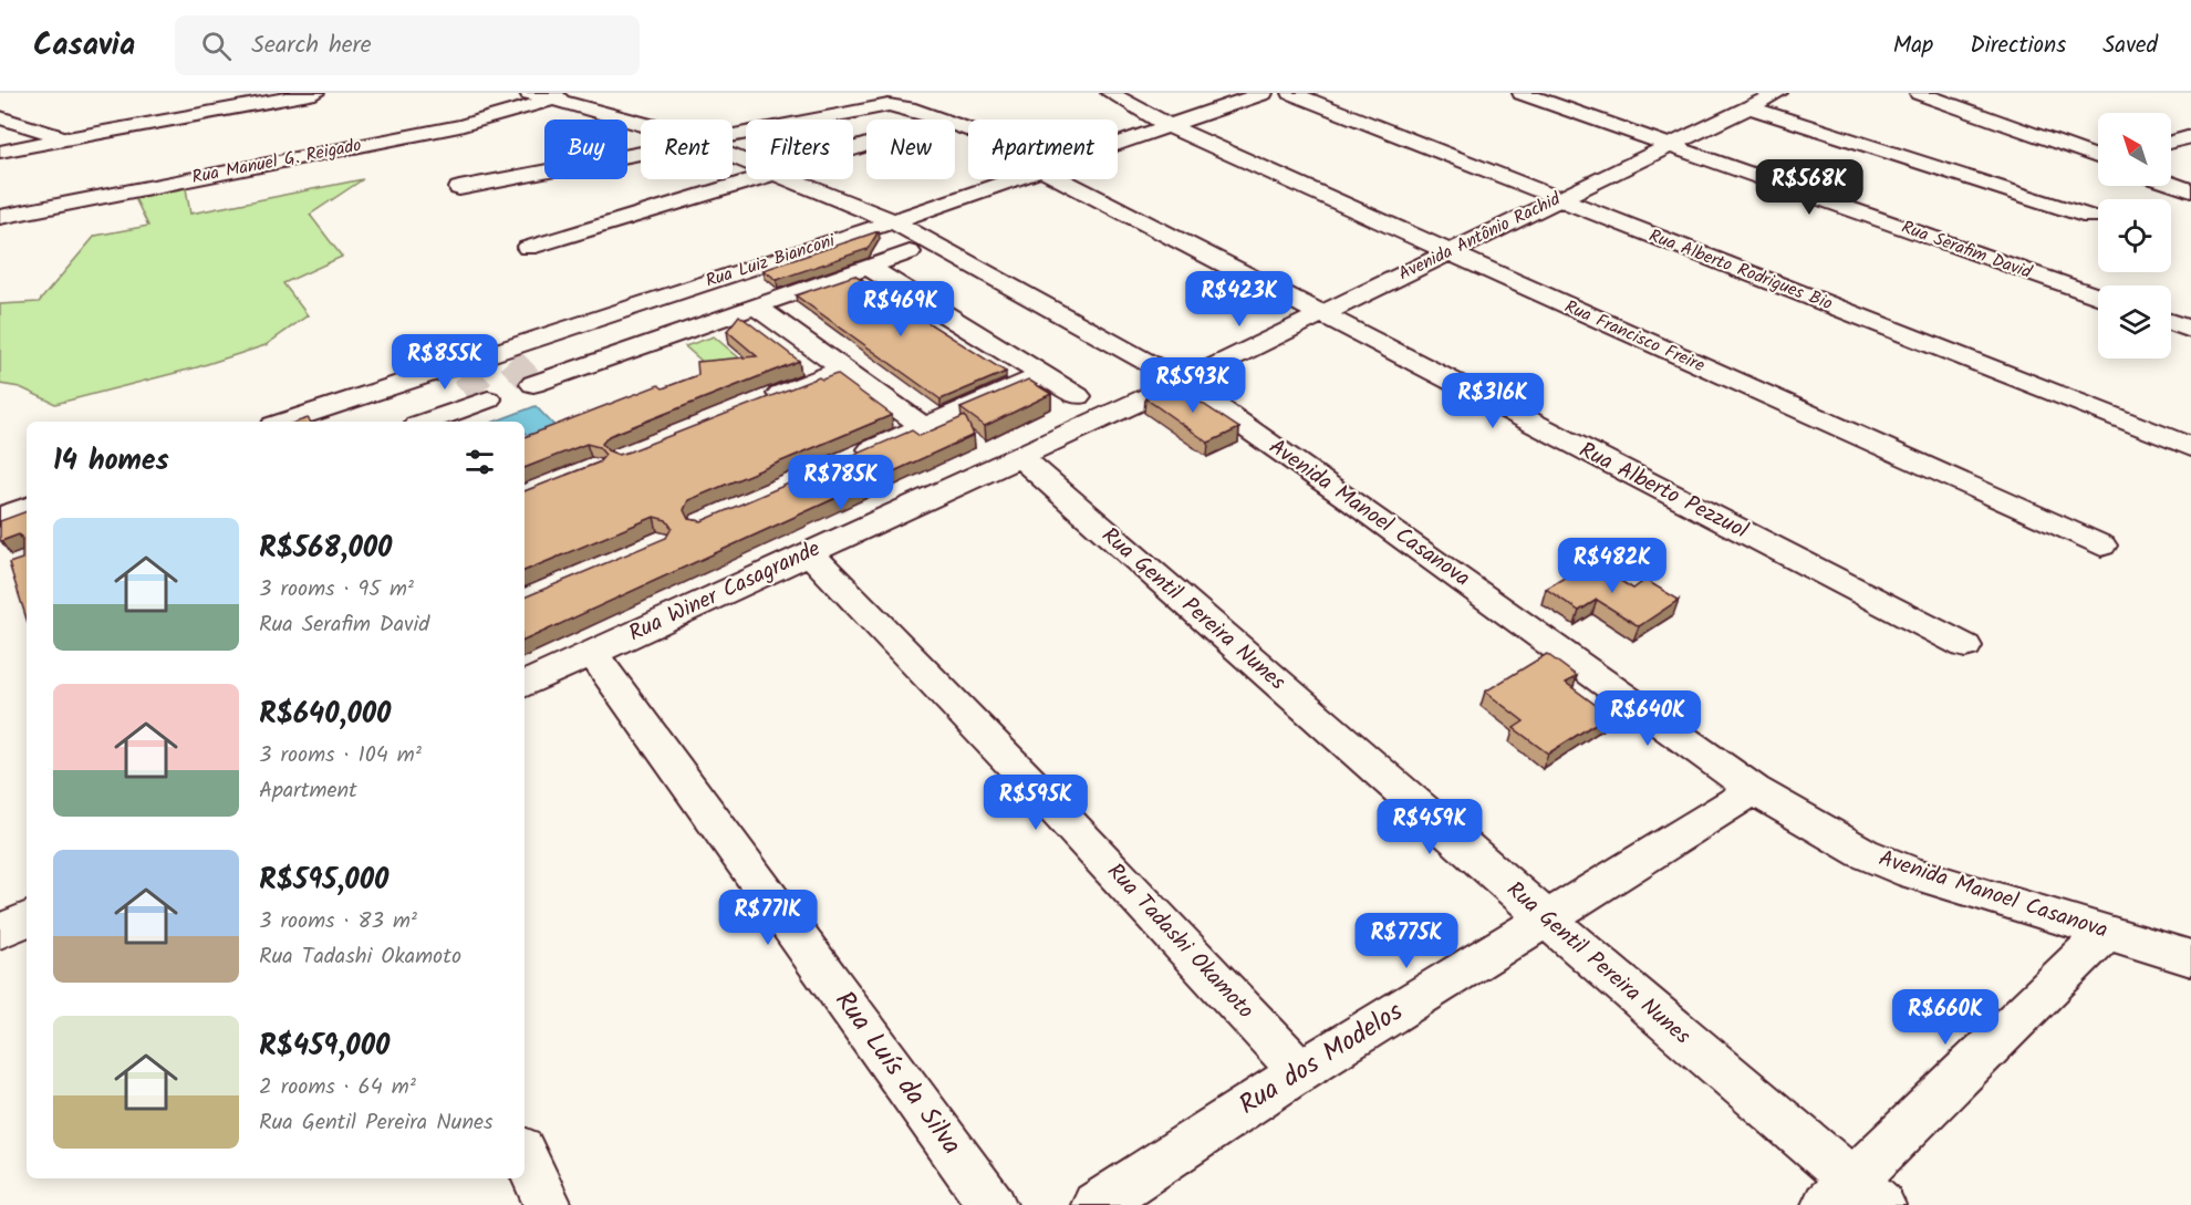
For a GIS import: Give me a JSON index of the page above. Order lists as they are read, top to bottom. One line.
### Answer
{"streets":{"street":["Rua Manuel G. Reigado","Avenida Antônio Rachid","Rua Serafim David","Rua Luiz Bianconi","Rua Alberto Rodrigues Bio","Rua Francisco Freire","Rua Alberto Pezzuol","Avenida Manoel Casanova","Rua Winer Casagrande","Rua Gentil Pereira Nunes","Rua Tadashi Okamoto","Rua dos Modelos","Rua Luís da Silva"]},"crossings":[["Rua Manuel G. Reigado","Avenida Manoel Casanova"],["Avenida Antônio Rachid","Rua Serafim David"],["Avenida Antônio Rachid","Rua Alberto Rodrigues Bio"],["Avenida Antônio Rachid","Rua Francisco Freire"],["Avenida Antônio Rachid","Rua Alberto Pezzuol"],["Avenida Antônio Rachid","Avenida Manoel Casanova"],["Avenida Antônio Rachid","Rua Winer Casagrande"],["Rua Luiz Bianconi","Rua Francisco Freire"],["Rua Luiz Bianconi","Avenida Manoel Casanova"],["Avenida Manoel Casanova","Rua Winer Casagrande"],["Avenida Manoel Casanova","Rua dos Modelos"],["Rua Winer Casagrande","Rua Gentil Pereira Nunes"],["Rua Winer Casagrande","Rua Tadashi Okamoto"],["Rua Winer Casagrande","Rua Luís da Silva"],["Rua Gentil Pereira Nunes","Rua dos Modelos"],["Rua Tadashi Okamoto","Rua dos Modelos"]],"north":"top left","page":{"header":"Casavia","search":"Search here","nav":["Map","Directions","Saved"],"chip":["Buy","Rent","Filters","New","Apartment"],"price":["R$568K","R$423K","R$469K","R$855K","R$593K","R$316K","R$785K","R$482K","R$640K","R$595K","R$459K","R$771K","R$775K","R$660K"],"heading":"14 homes","list":[{"name":"R$568,000","note":"3 rooms · 95 m² · Rua Serafim David"},{"name":"R$640,000","note":"3 rooms · 104 m² · Apartment"},{"name":"R$595,000","note":"3 rooms · 83 m² · Rua Tadashi Okamoto"},{"name":"R$459,000","note":"2 rooms · 64 m² · Rua Gentil Pereira Nunes"}]}}
